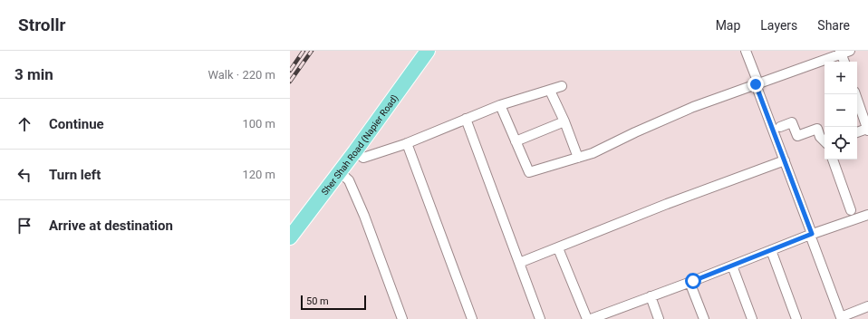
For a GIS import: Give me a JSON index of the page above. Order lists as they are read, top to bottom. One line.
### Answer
{"streets":{"main road":["Sher Shah Road (Napier Road)"]},"scale_bar":"50 m","page":{"header":"Strollr","nav":["Map","Layers","Share"],"heading":["3 min","Walk · 220 m"],"map_buttons":["+","−"],"list":[["Continue","100 m"],["Turn left","120 m"],"Arrive at destination"],"scale":"50 m"}}
